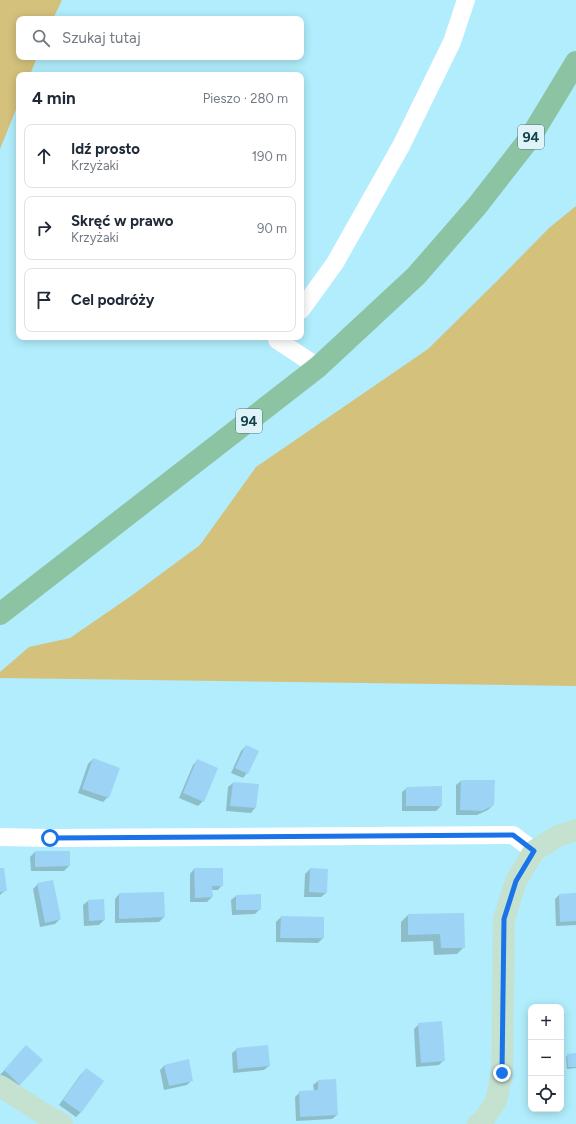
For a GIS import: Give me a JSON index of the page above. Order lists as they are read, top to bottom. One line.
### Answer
{"streets":{"main road":["94"]},"page":{"search":"Szukaj tutaj","heading":["4 min","Pieszo · 280 m"],"list":[["Idź prosto","Krzyżaki","190 m"],["Skręć w prawo","Krzyżaki","90 m"],"Cel podróży"],"map_buttons":["+","−"]}}
